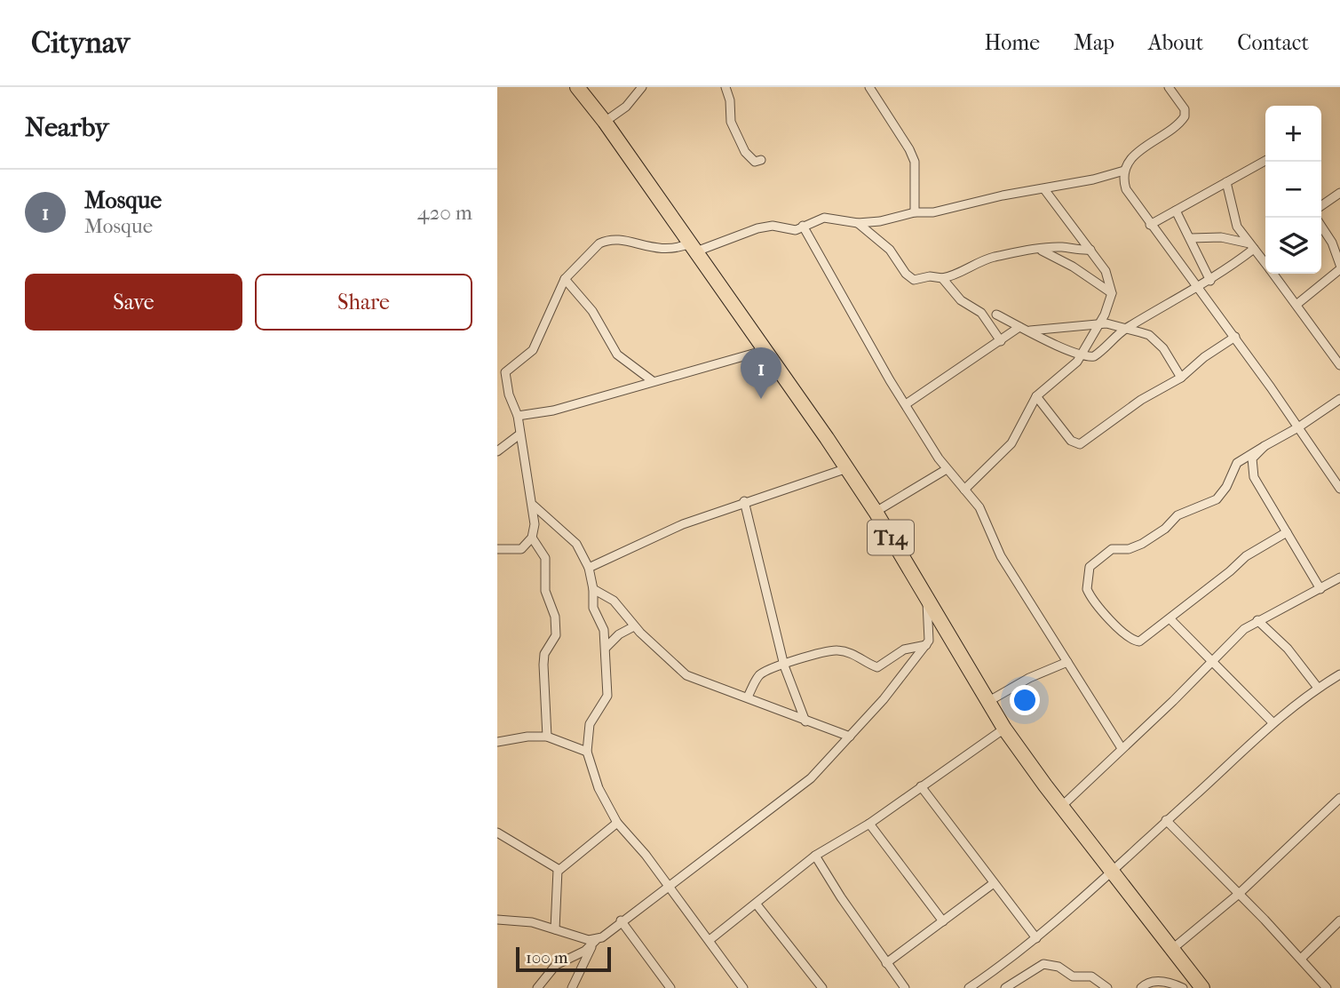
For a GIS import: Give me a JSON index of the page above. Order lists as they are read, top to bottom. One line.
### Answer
{"streets":{"highway":["T14"]},"scale_bar":"100 m","page":{"header":"Citynav","nav":["Home","Map","About","Contact"],"heading":"Nearby","map_buttons":["+","−"],"list":[{"mark":"1","name":"Mosque","note":"Mosque","value":"420 m"}],"buttons":["Save","Share"],"pins":"1","scale":"100 m"}}
